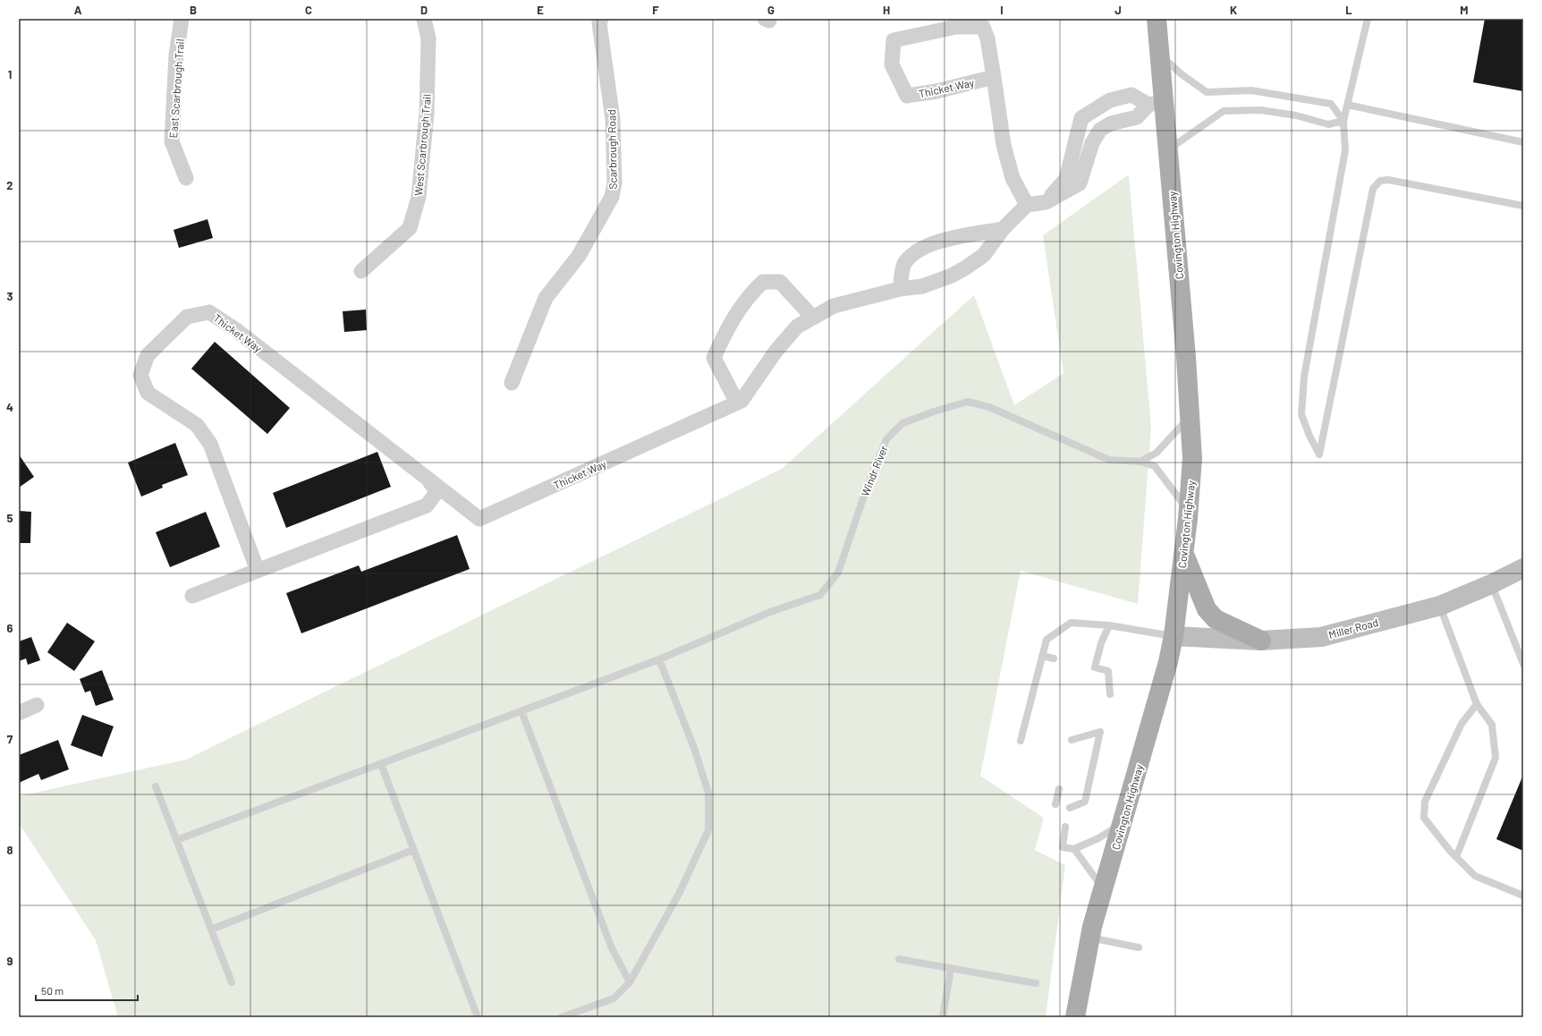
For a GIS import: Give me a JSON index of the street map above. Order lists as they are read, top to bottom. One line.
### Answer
{"streets":{"main road":["Covington Highway"],"street":["Thicket Way","East Scarbrough Trail","West Scarbrough Trail","Scarbrough Road","Miller Road"],"lane":["Windr River"]},"crossings":[["Covington Highway","Miller Road"]],"scale_bar":"50 m","grid":{"columns":["A","B","C","D","E","F","G","H","I","J","K","L","M"],"rows":["1","2","3","4","5","6","7","8","9"]}}
